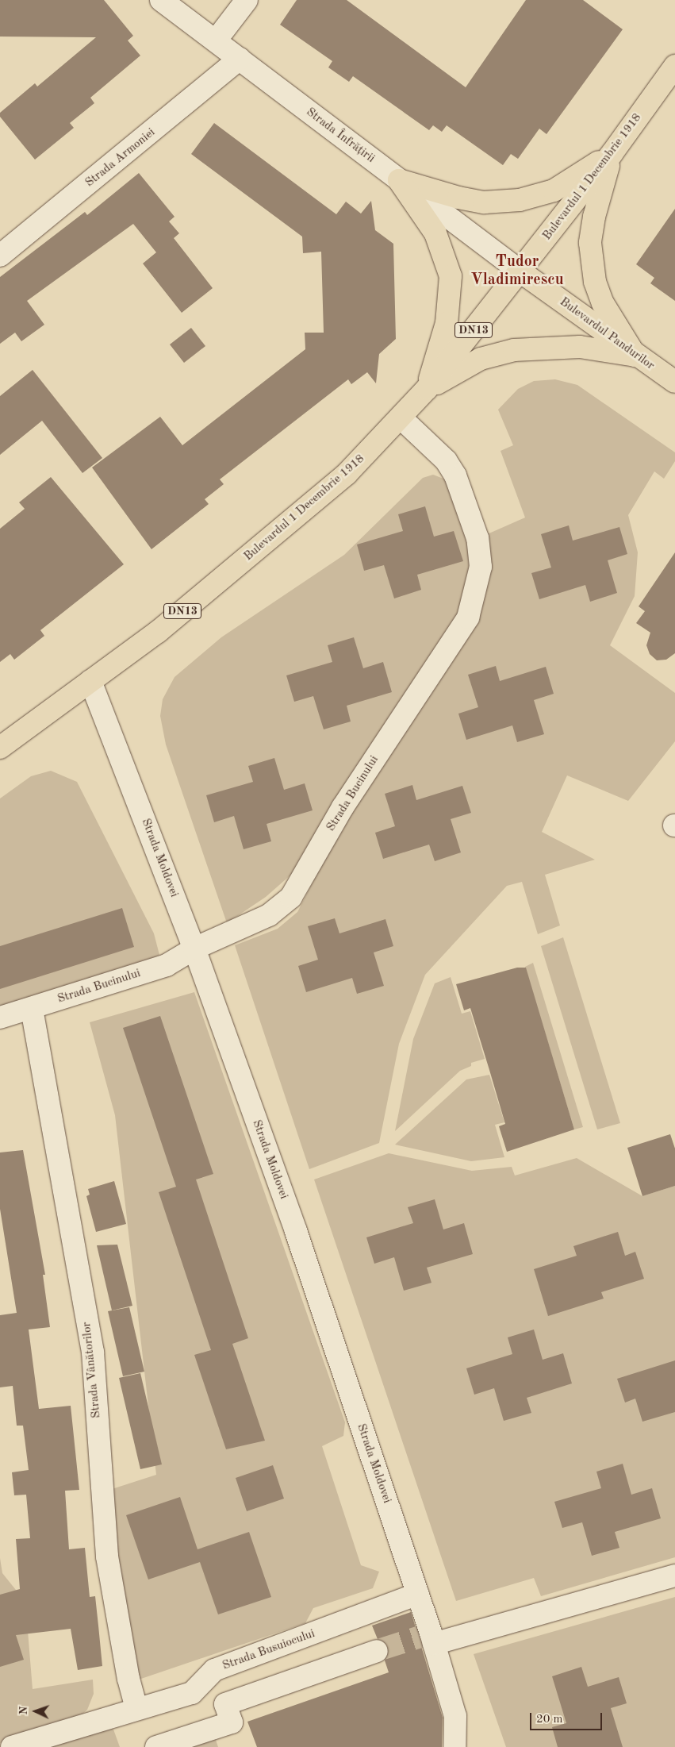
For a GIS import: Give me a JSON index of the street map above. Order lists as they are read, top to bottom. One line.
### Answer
{"streets":{"main road":["Bulevardul 1 Decembrie 1918","DN13","Bulevardul Pandurilor"],"street":["Strada Înfrățirii","Strada Armoniei","Strada Bucinului","Strada Moldovei","Strada Vânătorilor","Strada Busuiocului"]},"crossings":[["Strada Înfrățirii","Strada Armoniei"],["Strada Înfrățirii","Bulevardul 1 Decembrie 1918"],["Strada Înfrățirii","Bulevardul Pandurilor"],["Bulevardul 1 Decembrie 1918","Bulevardul Pandurilor"],["Bulevardul 1 Decembrie 1918","Strada Bucinului"],["Bulevardul 1 Decembrie 1918","Strada Moldovei"],["Strada Bucinului","Strada Moldovei"],["Strada Bucinului","Strada Vânătorilor"],["Strada Moldovei","Strada Busuiocului"],["Strada Vânătorilor","Strada Busuiocului"]],"districts":["Tudor Vladimirescu"],"scale_bar":"20 m","north":"left"}
